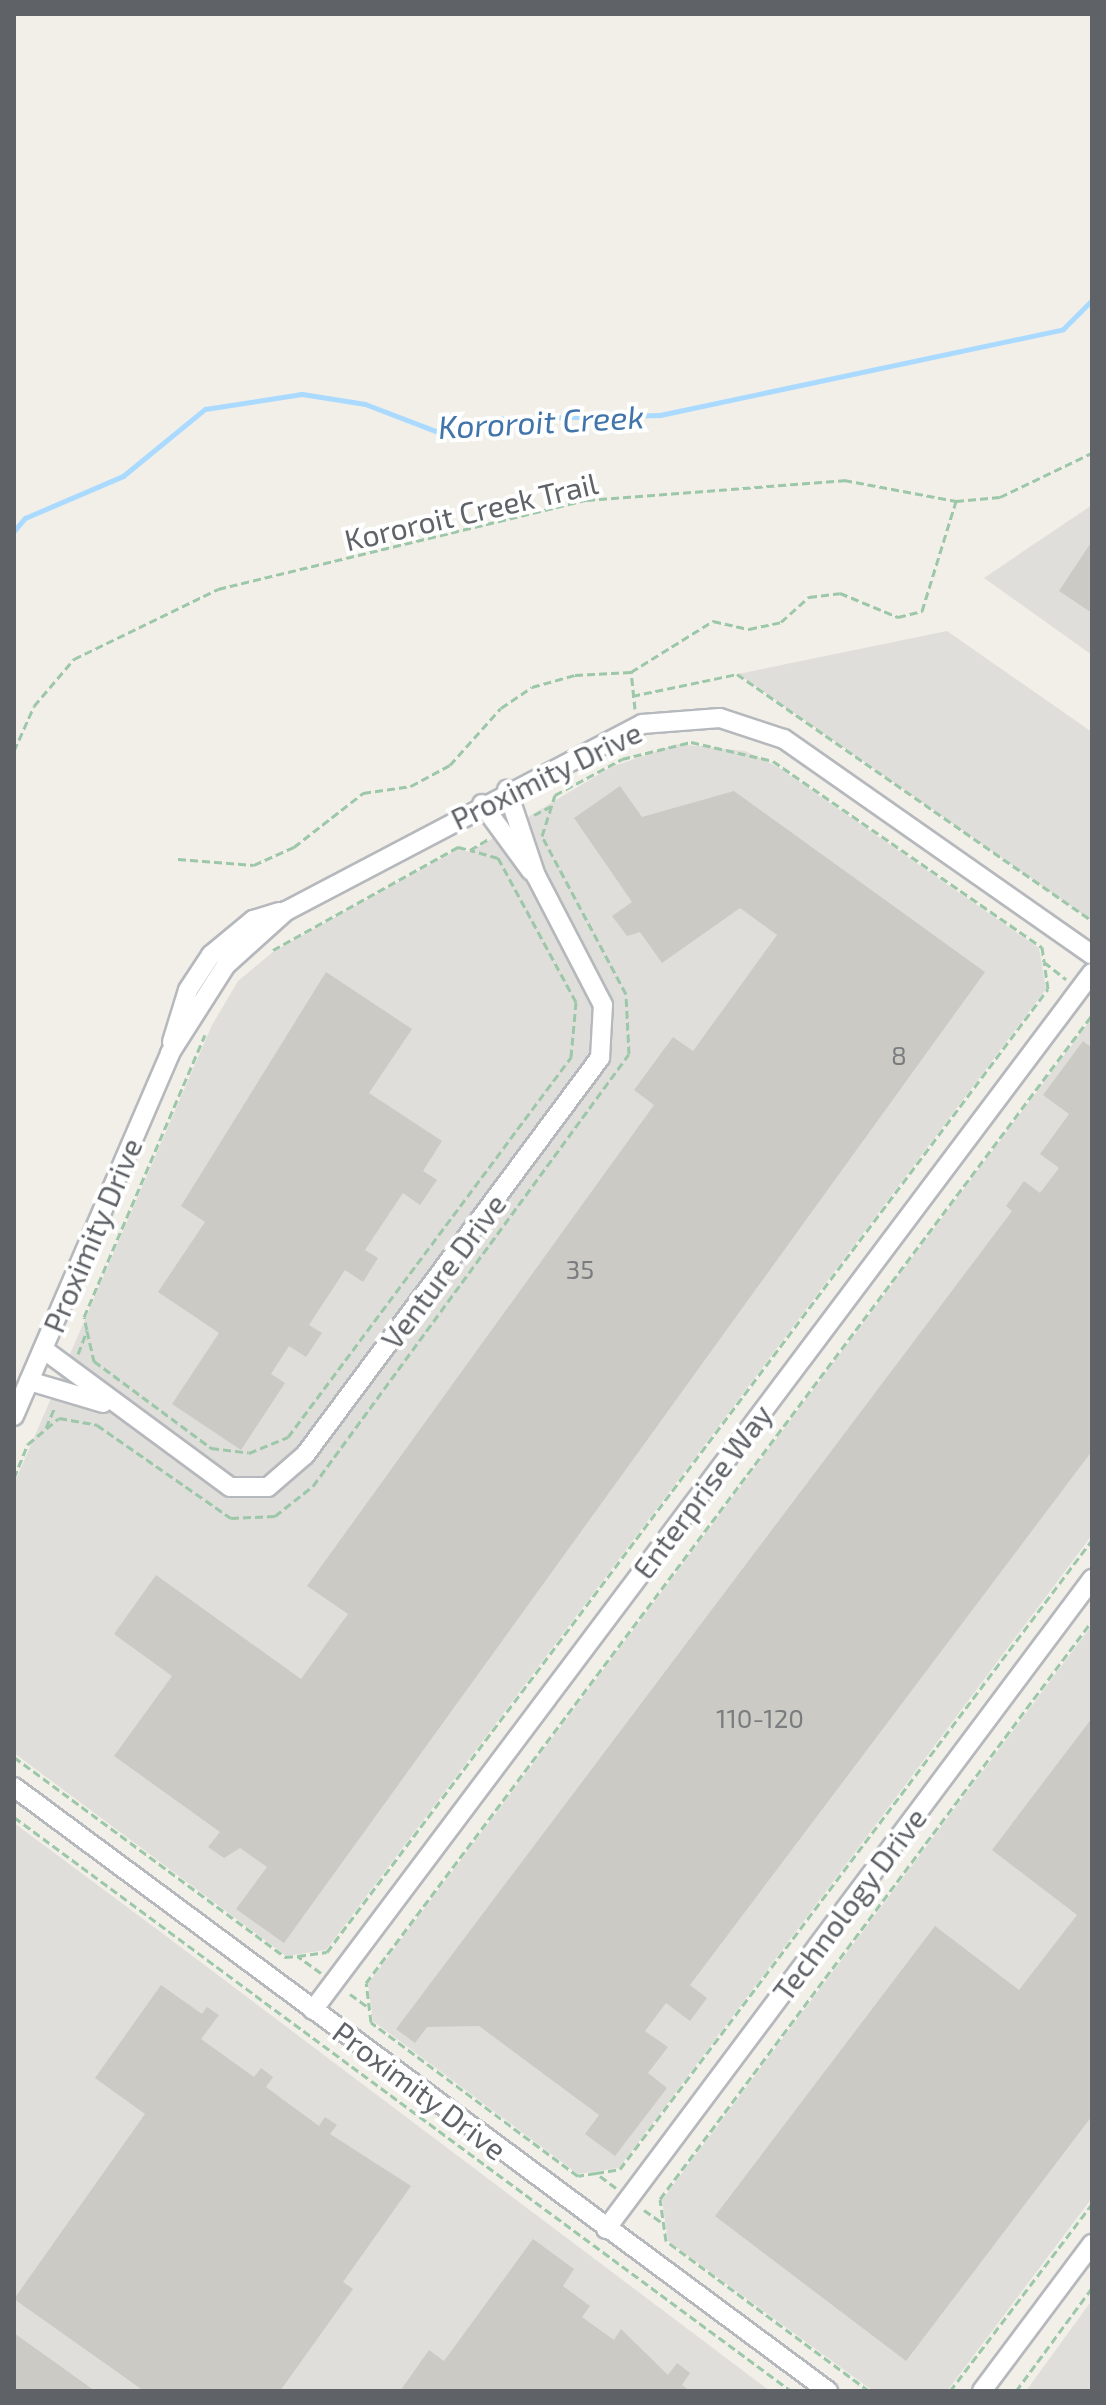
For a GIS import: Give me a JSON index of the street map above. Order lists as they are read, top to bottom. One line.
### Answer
{"streets":{"street":["Proximity Drive","Venture Drive","Enterprise Way","Technology Drive"],"path":["Kororoit Creek Trail"]},"crossings":[["Proximity Drive","Venture Drive"],["Proximity Drive","Enterprise Way"],["Proximity Drive","Technology Drive"]],"water":["Kororoit Creek"],"house_numbers":["8","35","110-120"]}
